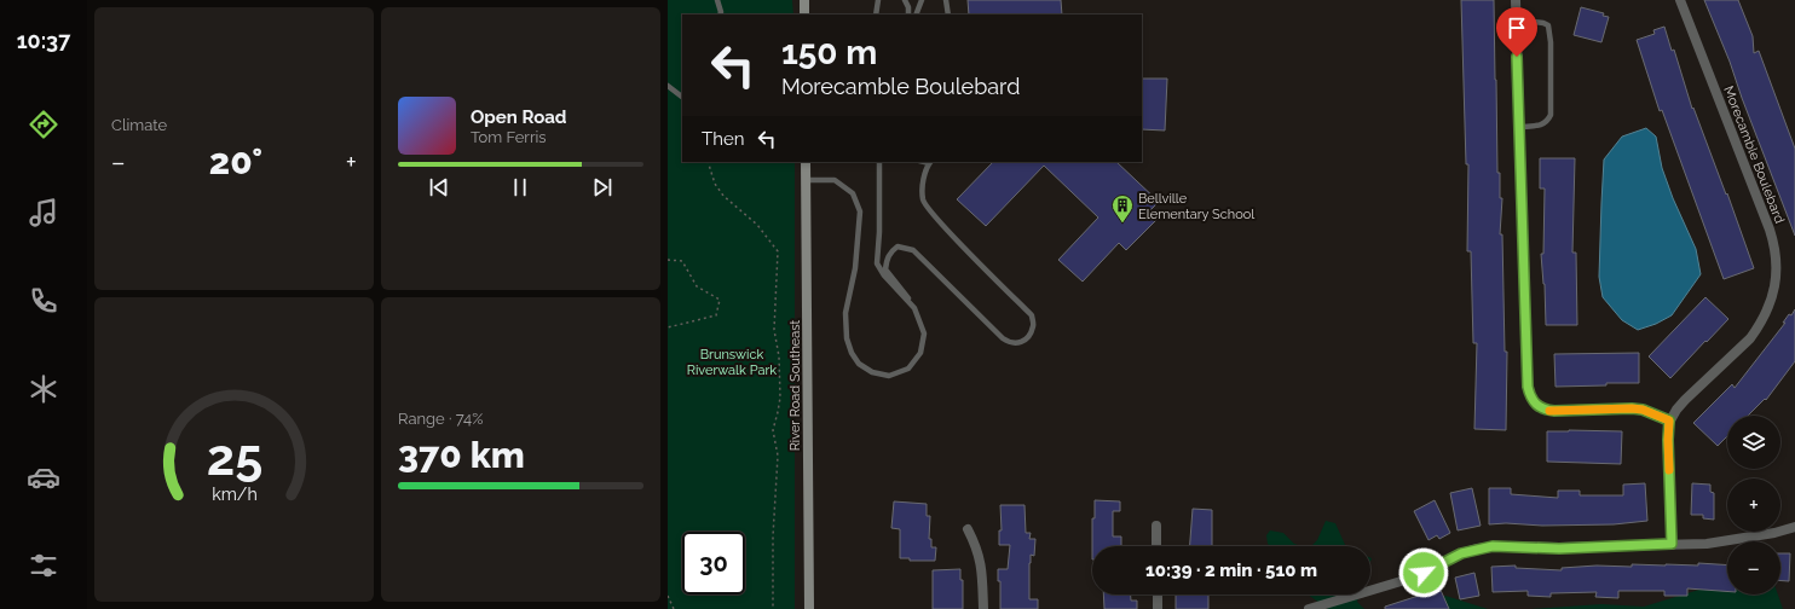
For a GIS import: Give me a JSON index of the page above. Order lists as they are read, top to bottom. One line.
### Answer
{"streets":{"main road":["River Road Southeast"],"street":["Morecamble Boulebard"]},"parks":["Brunswick Riverwalk Park"],"places":{"building":["Bellville Elementary School"]},"page":{"tabs":"10:37","tile":["Climate",["Range · 74%","370 km"]],"turn":["150 m","Morecamble Boulebard"],"song":["Open Road","Tom Ferris"],"then":"Then","heat":["−","20°","+"],"map_buttons":["+","−"],"limit":"30","trip":"10:39 · 2 min · 510 m","gauge":["25","km/h"]}}
